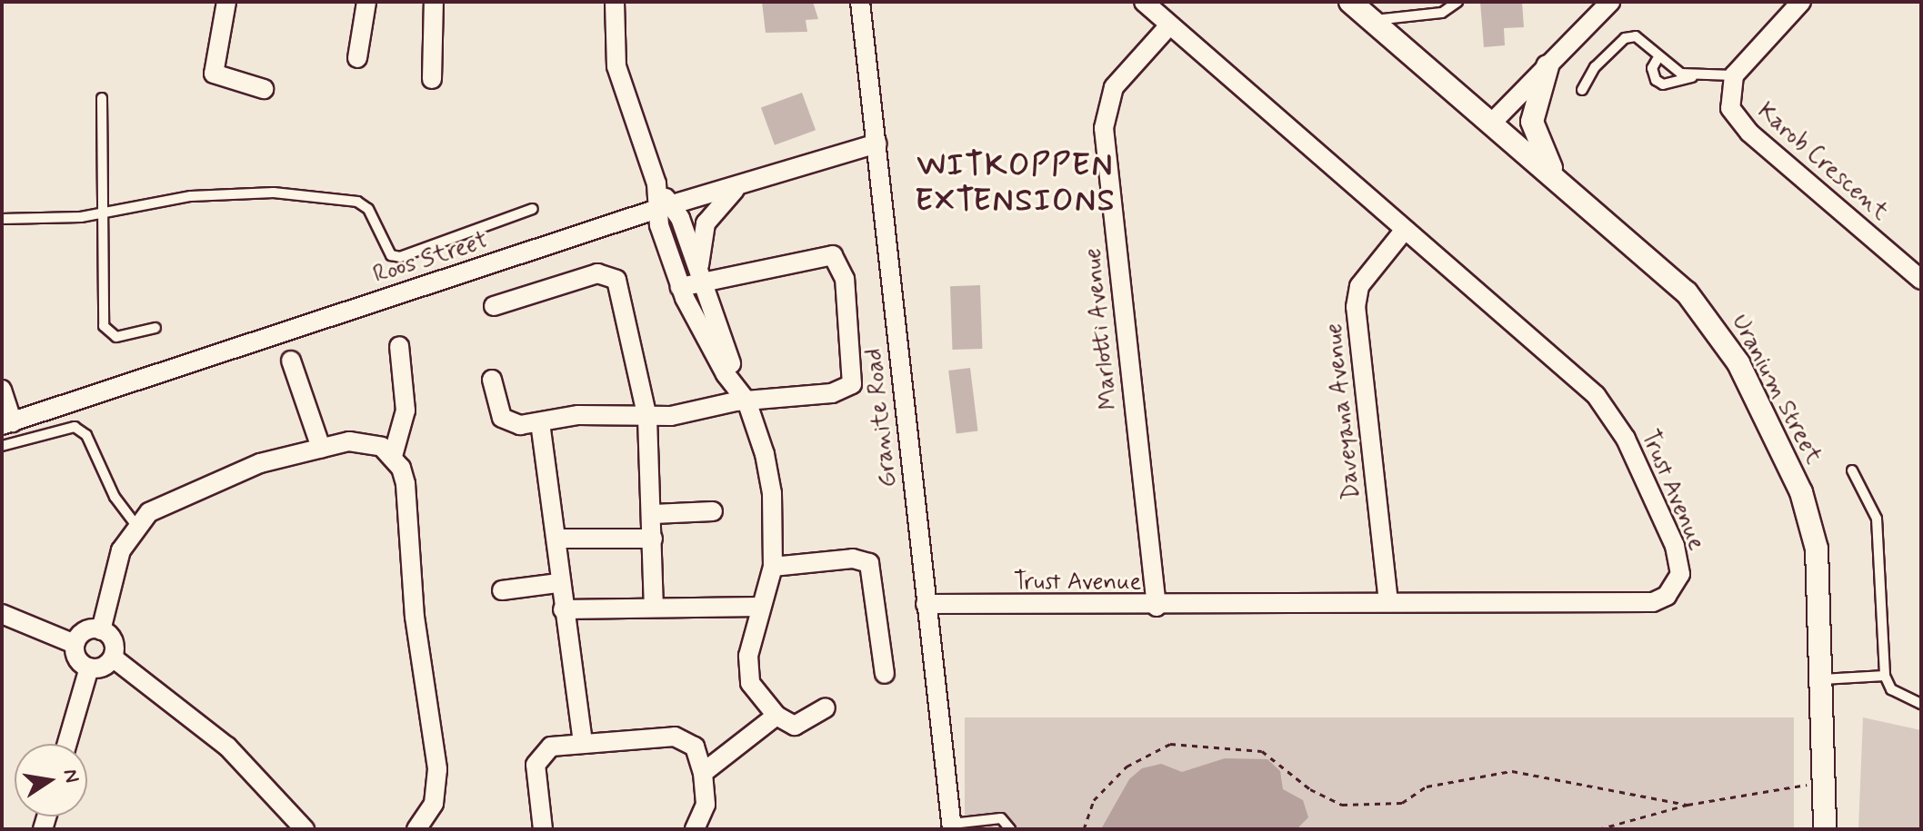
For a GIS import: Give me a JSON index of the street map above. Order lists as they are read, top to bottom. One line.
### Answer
{"streets":{"street":["Karob Crescent","Roos Street","Marlotti Avenue","Uranium Street","Daveyana Avenue","Granite Road","Trust Avenue"]},"crossings":[["Roos Street","Granite Road"],["Marlotti Avenue","Trust Avenue"],["Daveyana Avenue","Trust Avenue"],["Granite Road","Trust Avenue"]],"districts":["WITKOPPEN EXTENSIONS"],"north":"right"}
